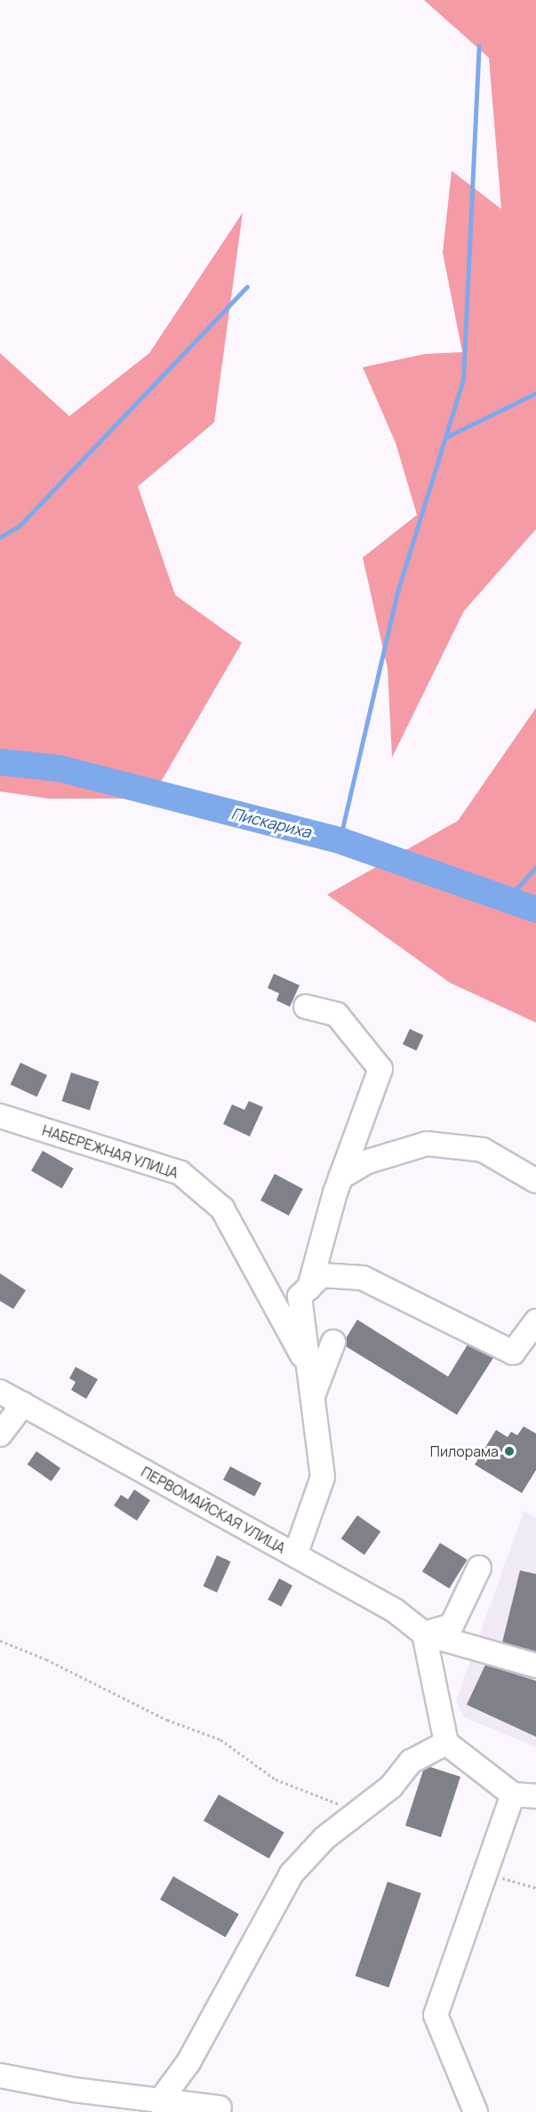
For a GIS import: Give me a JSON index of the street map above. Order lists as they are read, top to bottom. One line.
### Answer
{"streets":{"street":["НАБЕРЕЖНАЯ УЛИЦА","ПЕРВОМАЙСКАЯ УЛИЦА"]},"water":["Пискариха"],"places":["Пилорама"]}
